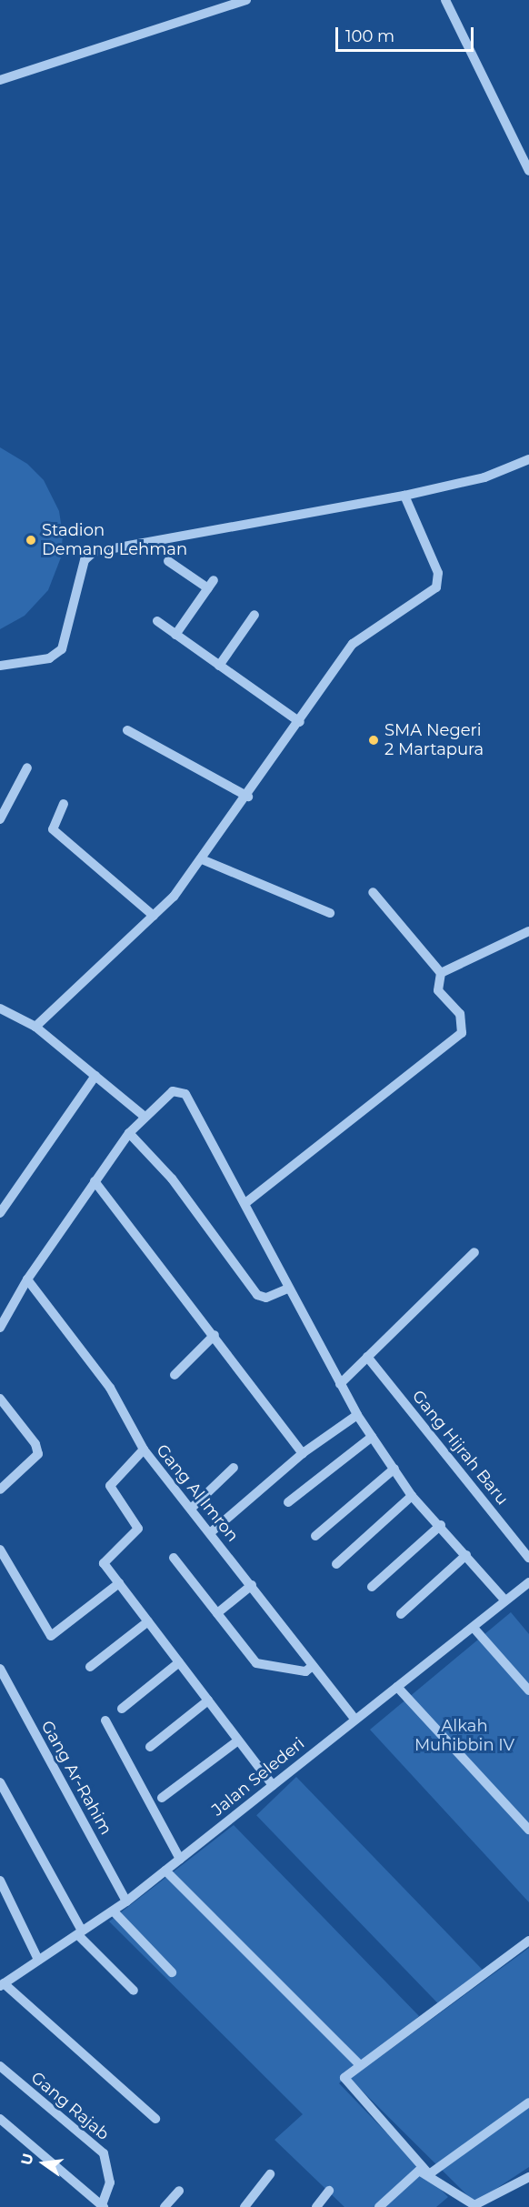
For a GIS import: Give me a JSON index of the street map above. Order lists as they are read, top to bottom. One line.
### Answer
{"streets":{"street":["Gang Hijrah Baru","Gang Al Imron","Jalan Selederi","Gang Ar-Rahim","Gang Rajab"]},"crossings":[["Gang Al Imron","Jalan Selederi"],["Jalan Selederi","Gang Ar-Rahim"]],"parks":["Alkah Muhibbin IV"],"places":["Stadion Demang Lehman","SMA Negeri 2 Martapura"],"scale_bar":"100 m","north":"left"}
